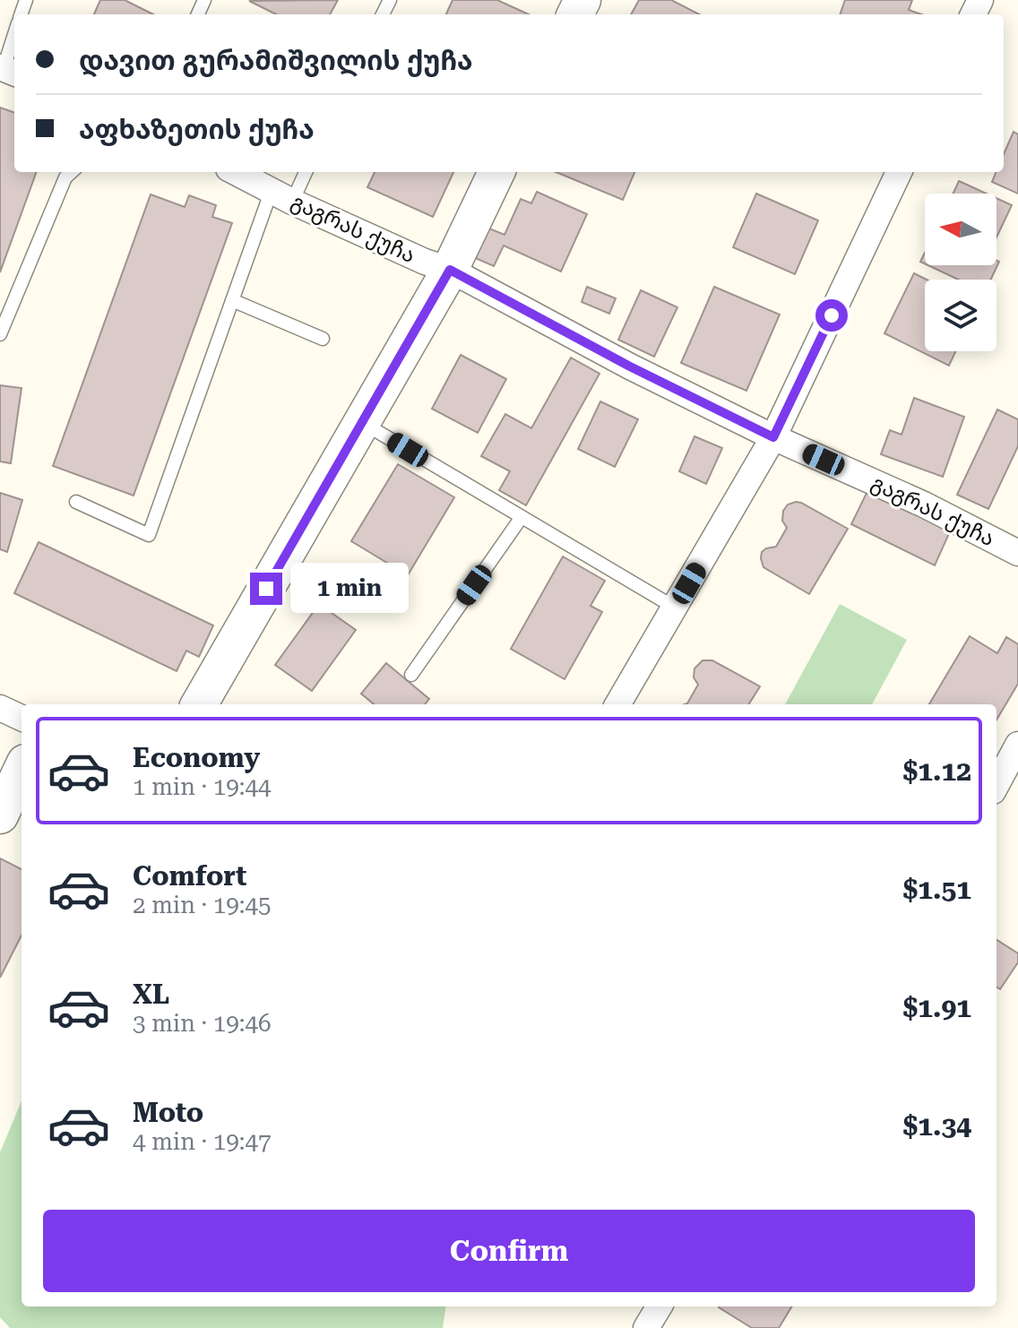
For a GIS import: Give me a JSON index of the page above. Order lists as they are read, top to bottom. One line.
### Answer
{"streets":{"street":["გაგრას ქუჩა"]},"north":"left","page":{"banner":["დავით გურამიშვილის ქუჩა","აფხაზეთის ქუჩა"],"bubble":"1 min","list":[{"name":"Economy","note":"1 min · 19:44","value":"$1.12"},{"name":"Comfort","note":"2 min · 19:45","value":"$1.51"},{"name":"XL","note":"3 min · 19:46","value":"$1.91"},{"name":"Moto","note":"4 min · 19:47","value":"$1.34"}],"buttons":"Confirm"}}
